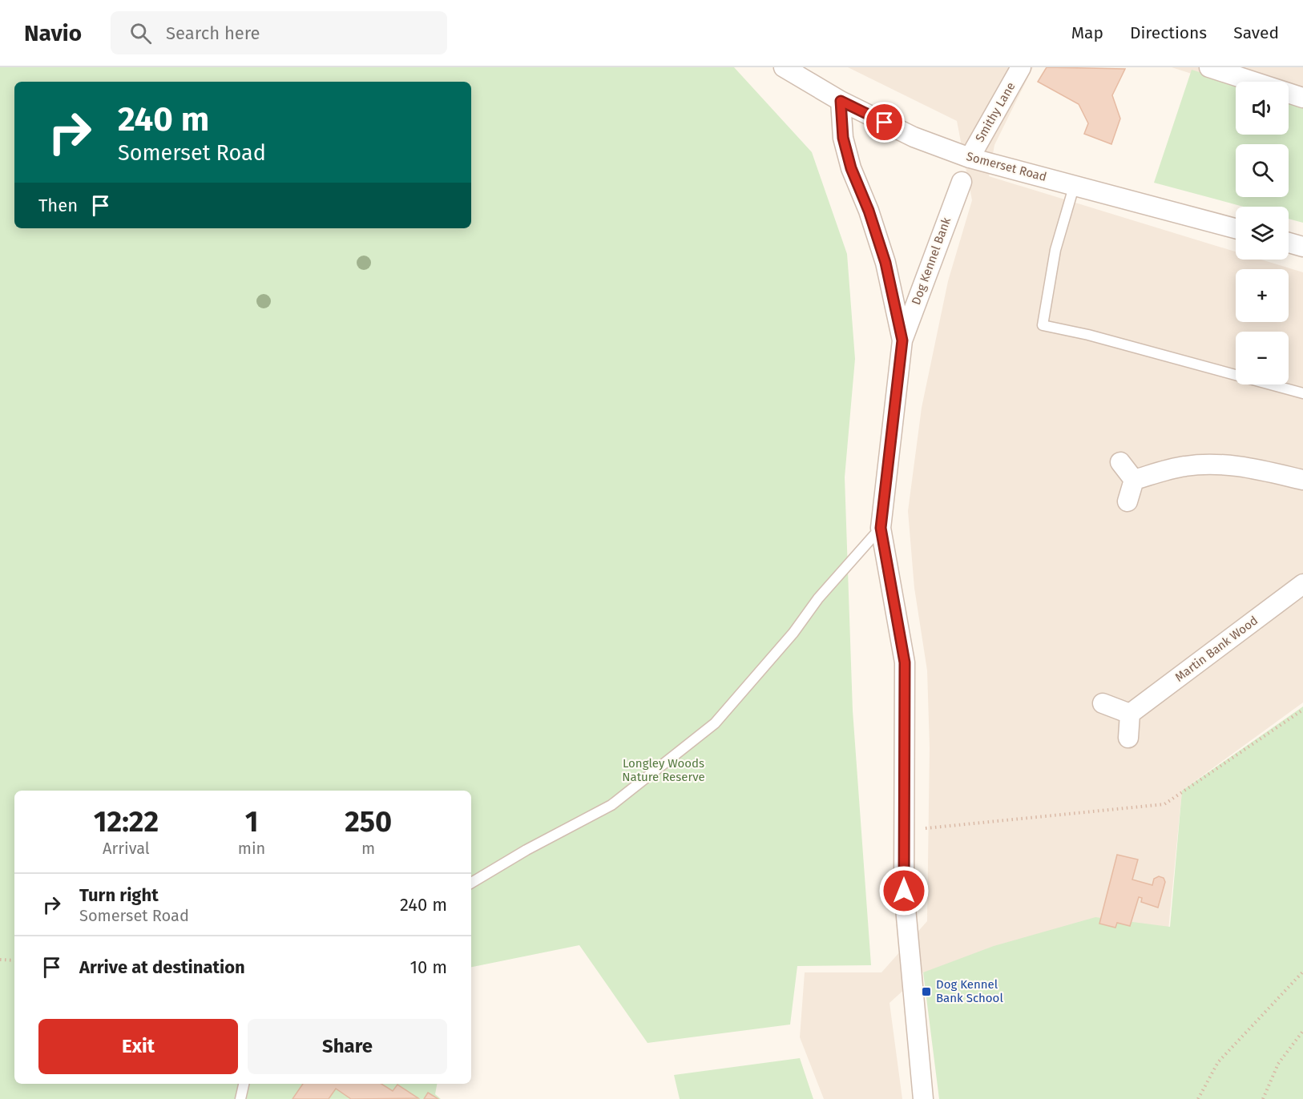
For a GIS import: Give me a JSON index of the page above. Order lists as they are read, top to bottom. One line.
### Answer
{"streets":{"street":["Smithy Lane","Somerset Road","Dog Kennel Bank","Martin Bank Wood"]},"crossings":[["Smithy Lane","Somerset Road"],["Somerset Road","Dog Kennel Bank"]],"parks":["Longley Woods Nature Reserve"],"places":{"transit":["Dog Kennel Bank School"]},"page":{"header":"Navio","search":"Search here","nav":["Map","Directions","Saved"],"map_buttons":["+","−"],"turn":["240 m","Somerset Road"],"then":"Then","eta":["12:22","Arrival","1","min","250","m"],"list":[{"name":"Turn right","note":"Somerset Road","value":"240 m"},{"name":"Arrive at destination","value":"10 m"}],"buttons":["Exit","Share"]}}
